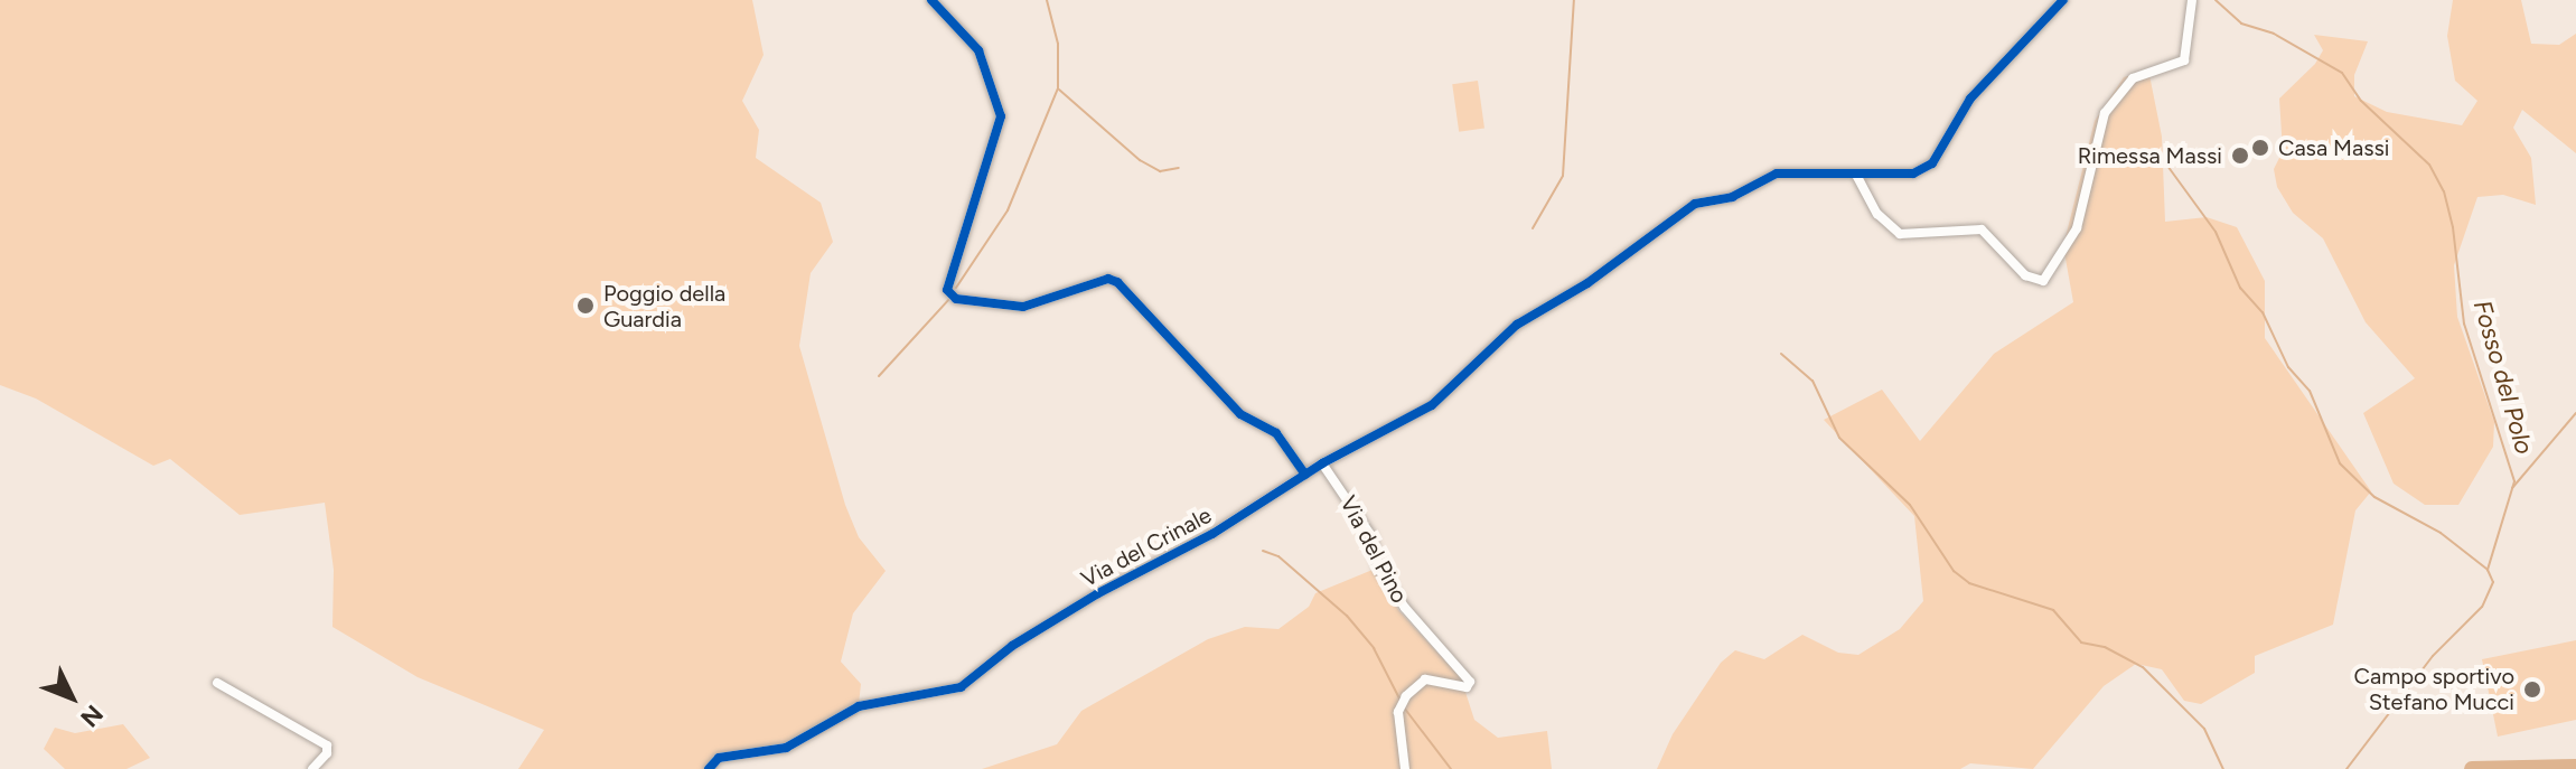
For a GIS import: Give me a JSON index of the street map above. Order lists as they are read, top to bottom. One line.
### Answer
{"streets":{"street":["Via del Crinale","Via del Pino"]},"crossings":[["Via del Crinale","Via del Pino"]],"water":["Fosso del Polo"],"places":["Casa Massi","Rimessa Massi","Poggio della Guardia","Campo sportivo Stefano Mucci"],"north":"bottom right"}
